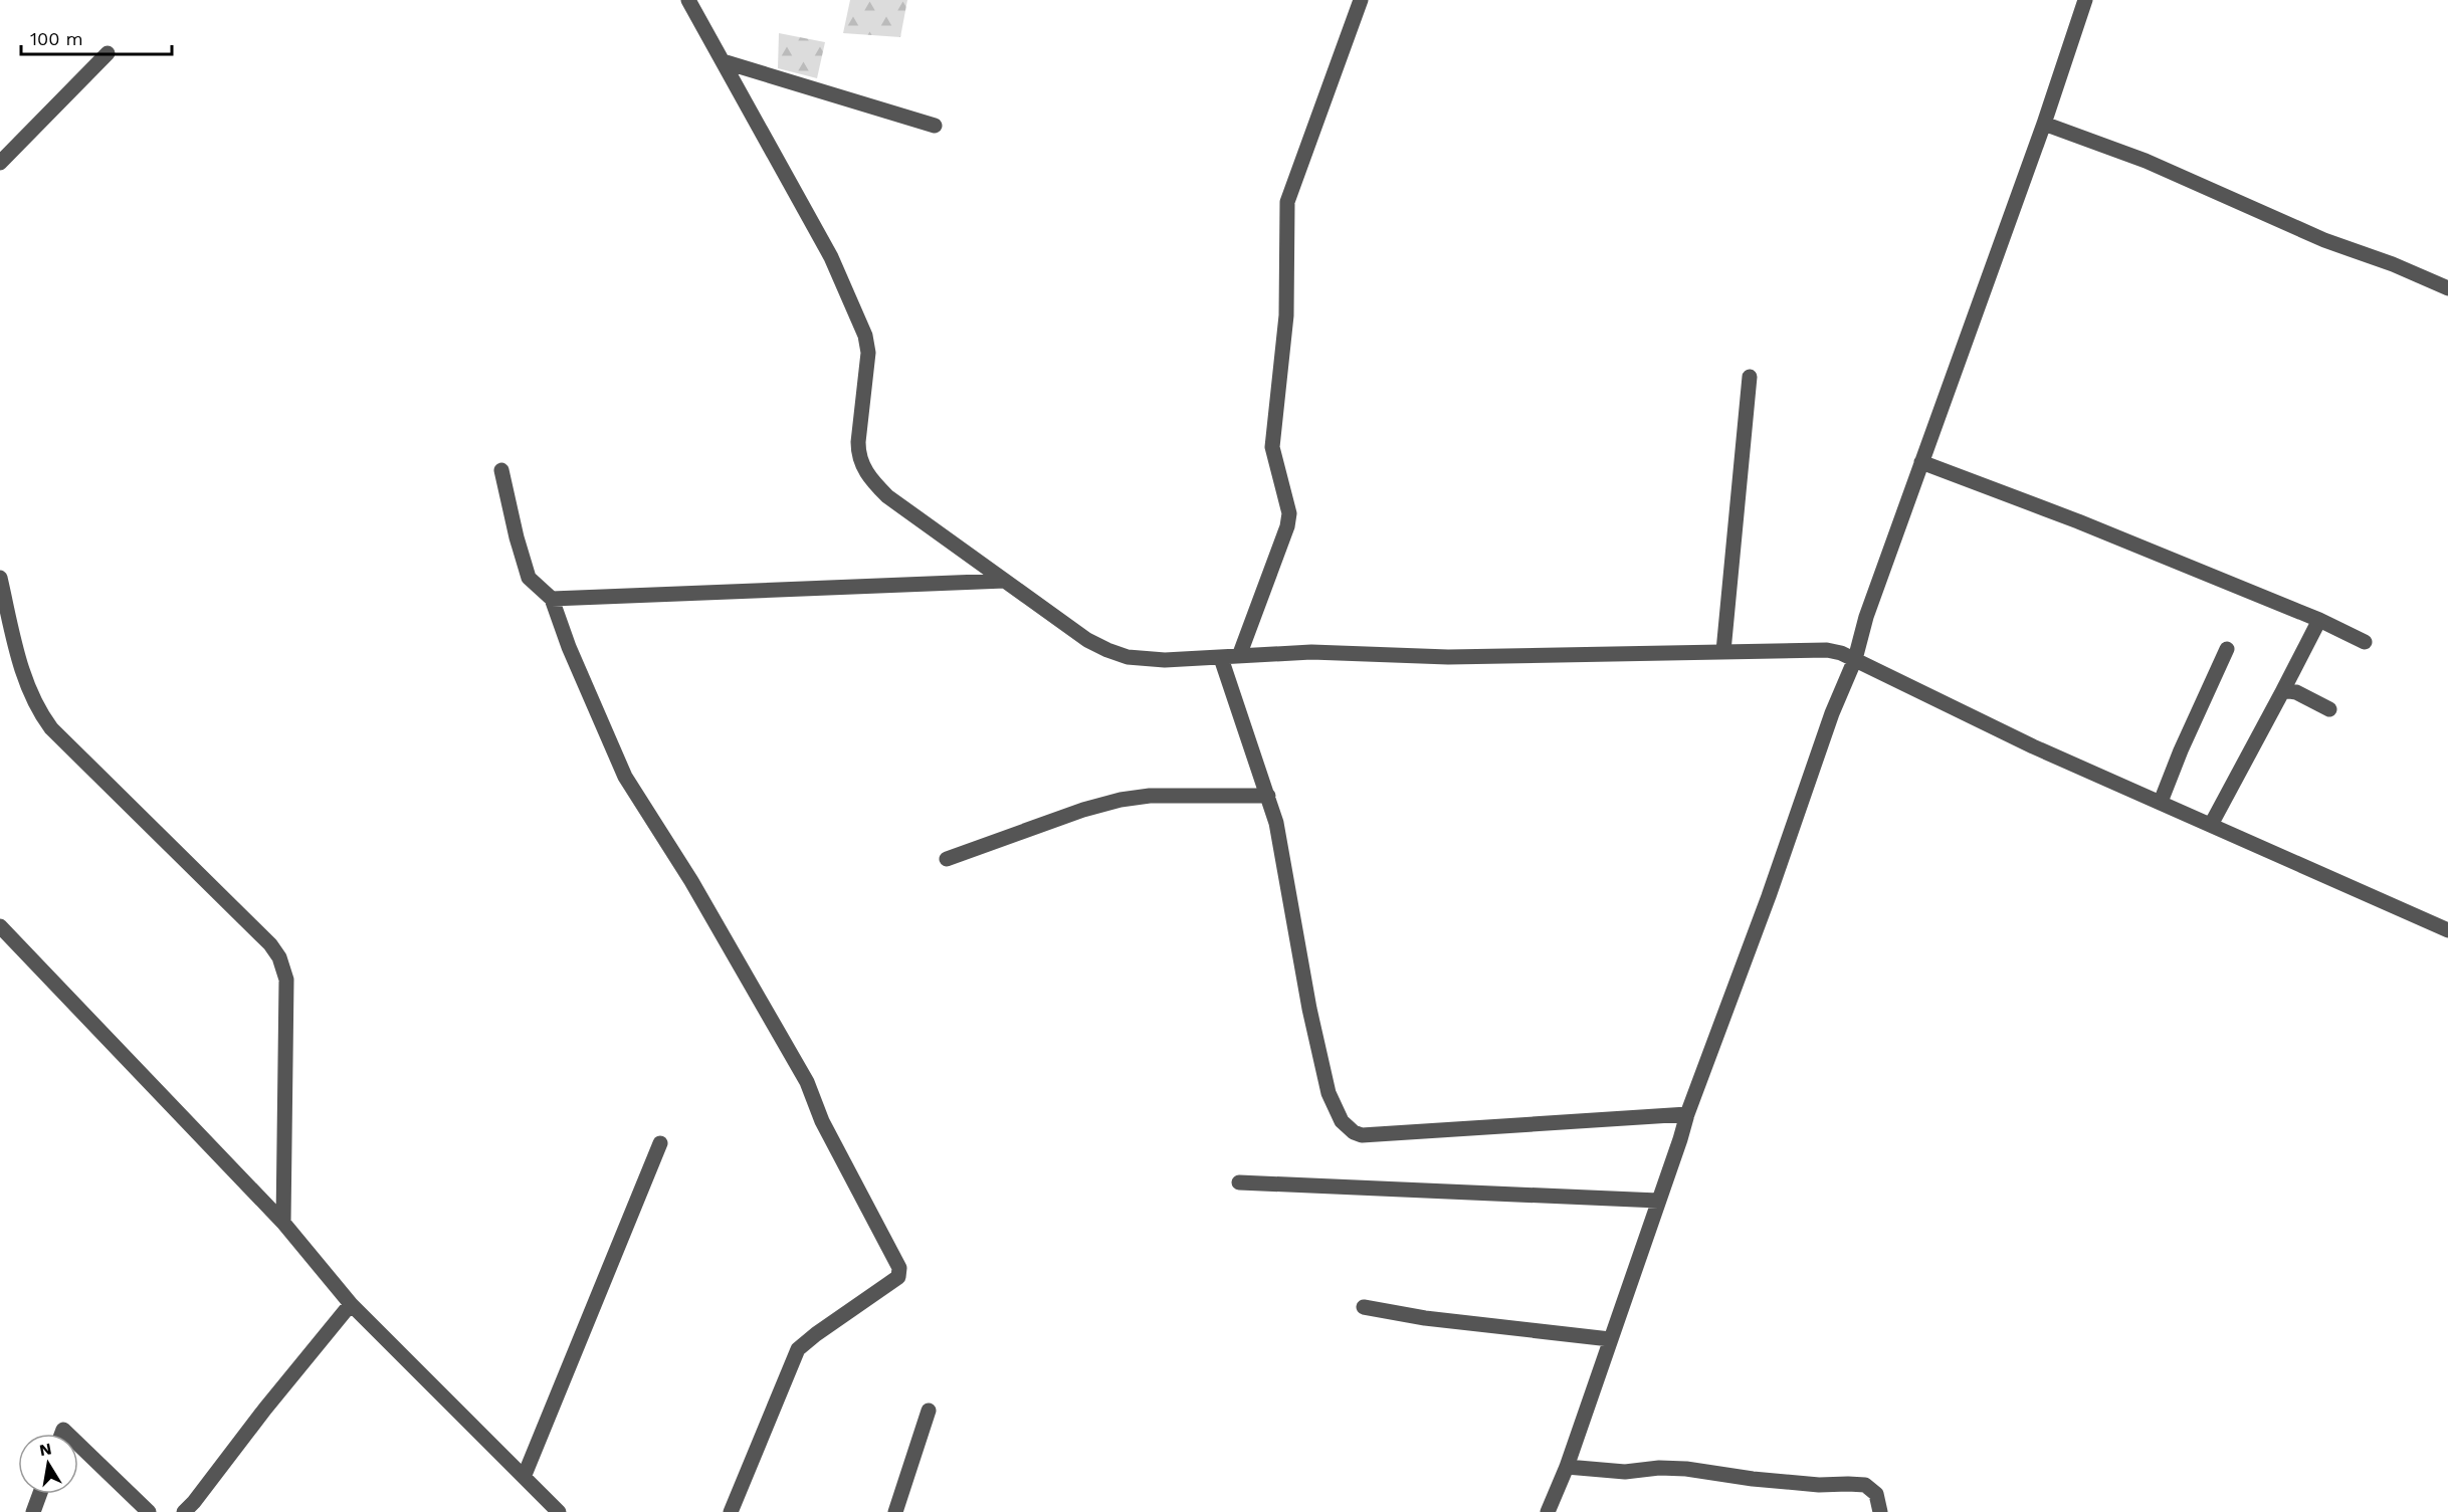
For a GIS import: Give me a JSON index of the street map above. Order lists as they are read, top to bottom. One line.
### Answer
{"scale_bar":"100 m","north":"top"}
